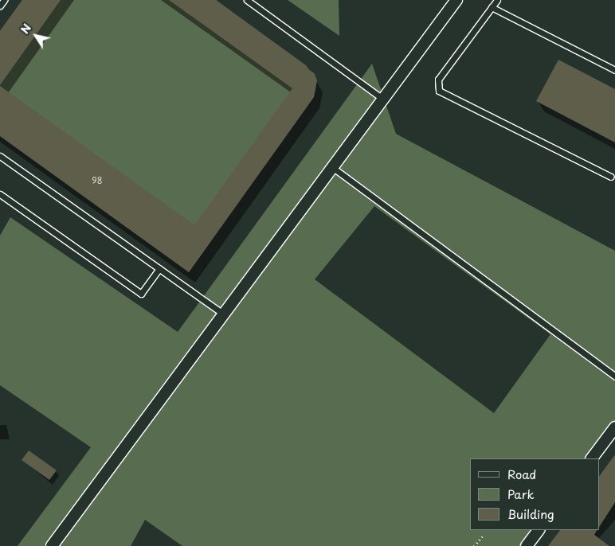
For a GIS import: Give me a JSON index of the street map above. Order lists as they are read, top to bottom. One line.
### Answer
{"house_numbers":["98"],"legend":["Road","Park","Building"],"north":"top left"}
